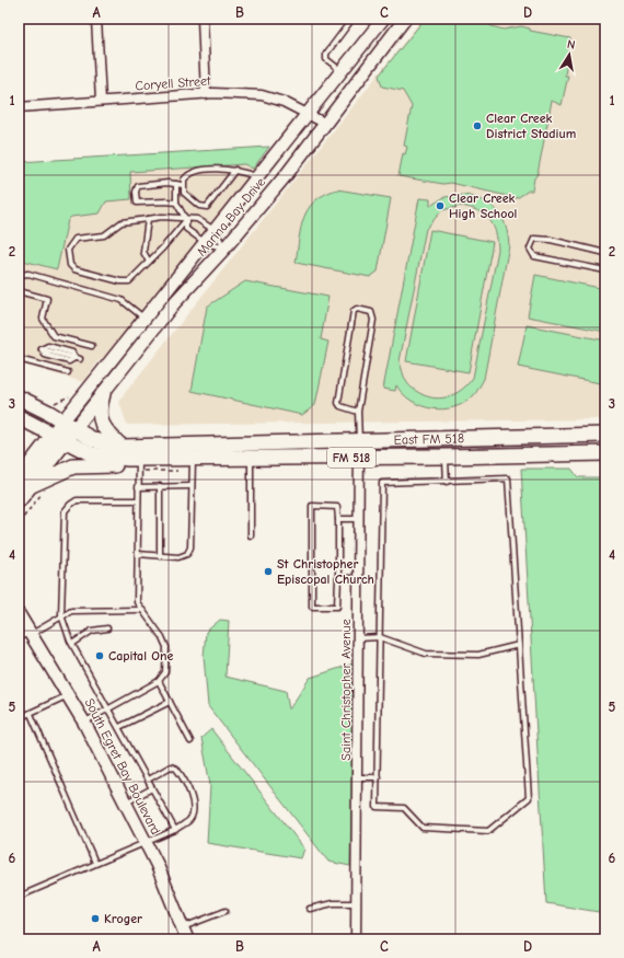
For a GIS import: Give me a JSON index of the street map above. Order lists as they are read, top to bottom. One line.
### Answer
{"streets":{"main road":["Marina Bay Drive","East FM 518","FM 518","South Egret Bay Boulevard"],"street":["Coryell Street","Saint Christopher Avenue"]},"crossings":[["Coryell Street","Marina Bay Drive"],["Marina Bay Drive","FM 518"],["East FM 518","FM 518"],["East FM 518","Saint Christopher Avenue"]],"places":["Clear Creek District Stadium","Clear Creek High School","St Christopher Episcopal Church","Capital One","Kroger"],"north":"top","grid":{"columns":["A","B","C","D"],"rows":["1","2","3","4","5","6"]}}
